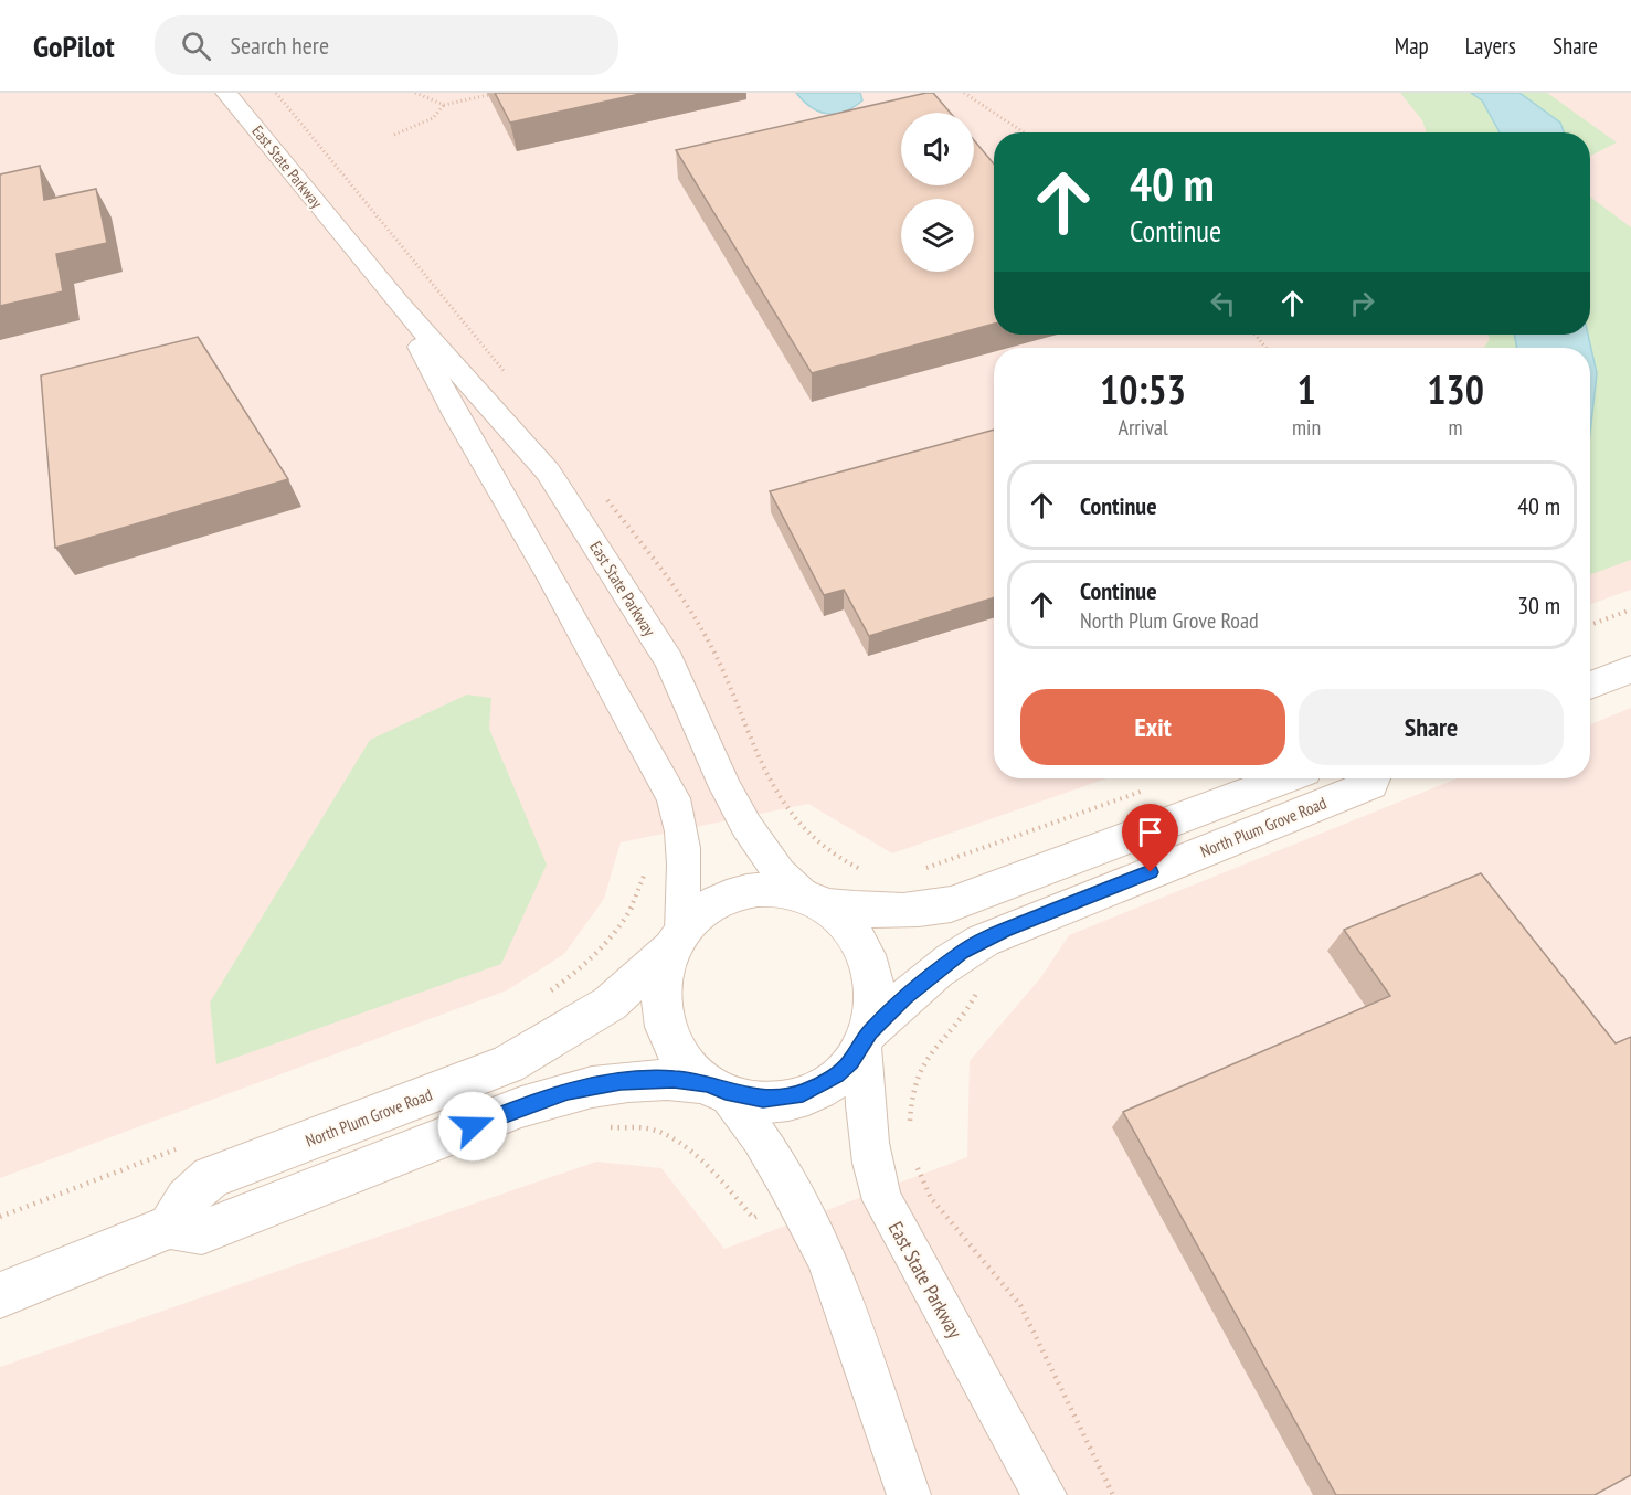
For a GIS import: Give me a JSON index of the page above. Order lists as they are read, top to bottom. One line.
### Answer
{"streets":{"street":["East State Parkway","North Plum Grove Road"]},"crossings":[["East State Parkway","North Plum Grove Road"]],"page":{"header":"GoPilot","search":"Search here","nav":["Map","Layers","Share"],"turn":["40 m","Continue"],"eta":["10:53","Arrival","1","min","130","m"],"list":[{"name":"Continue","value":"40 m"},{"name":"Continue","note":"North Plum Grove Road","value":"30 m"}],"buttons":["Exit","Share"]}}
